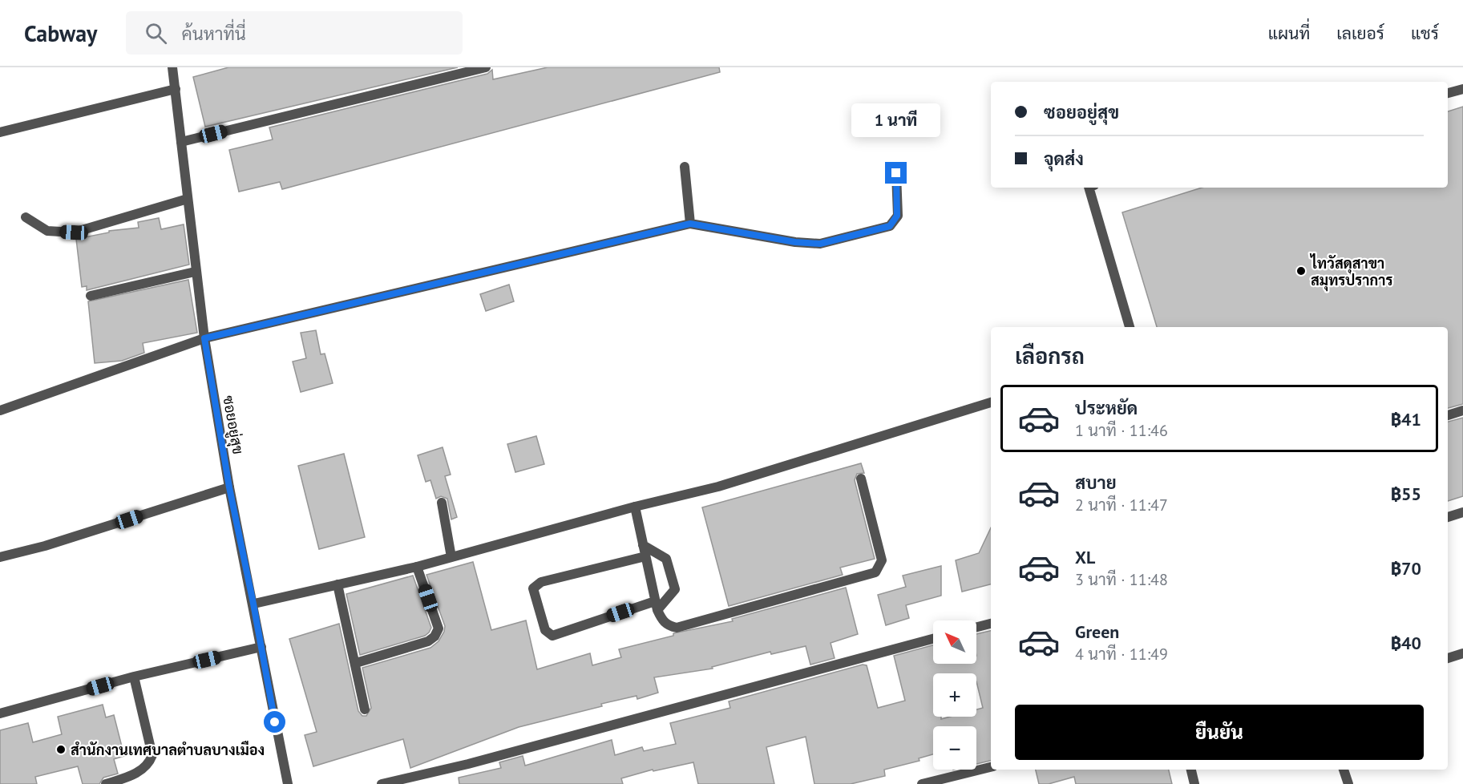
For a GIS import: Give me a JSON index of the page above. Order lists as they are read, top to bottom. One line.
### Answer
{"streets":{"street":["ซอยอยู่สุข"]},"places":["ไทวัสดุสาขา สมุทรปราการ","สำนักงานเทศบาลตำบลบางเมือง"],"north":"top left","page":{"header":"Cabway","search":"ค้นหาที่นี่","nav":["แผนที่","เลเยอร์","แชร์"],"banner":["ซอยอยู่สุข","จุดส่ง"],"bubble":"1 นาที","heading":"เลือกรถ","list":[{"name":"ประหยัด","note":"1 นาที · 11:46","value":"฿41"},{"name":"สบาย","note":"2 นาที · 11:47","value":"฿55"},{"name":"XL","note":"3 นาที · 11:48","value":"฿70"},{"name":"Green","note":"4 นาที · 11:49","value":"฿40"}],"map_buttons":["+","−"],"buttons":"ยืนยัน"}}
